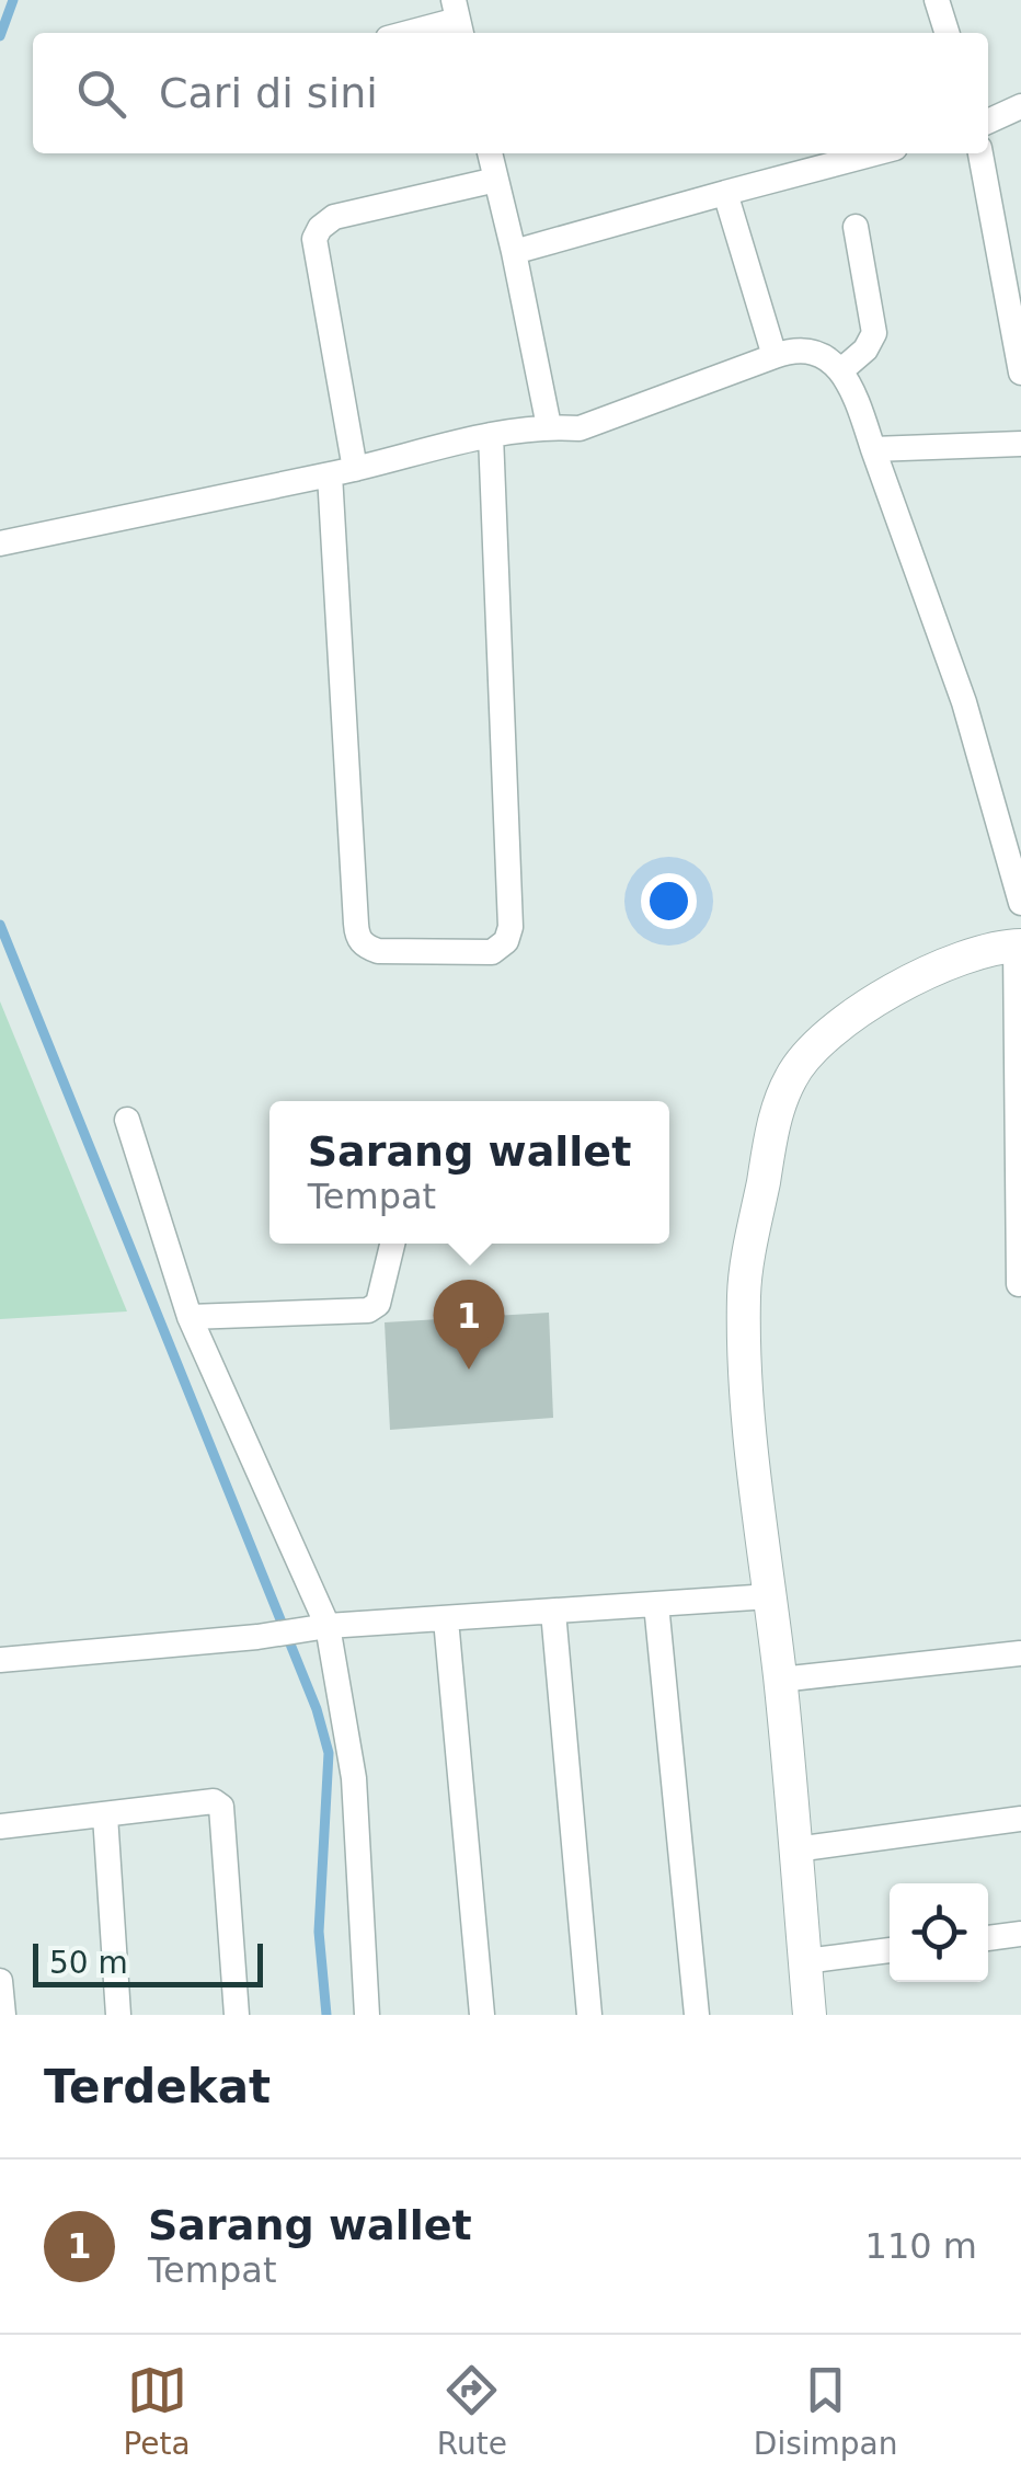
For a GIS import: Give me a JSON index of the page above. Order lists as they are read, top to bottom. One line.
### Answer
{"scale_bar":"50 m","page":{"search":"Cari di sini","popup":["Sarang wallet","Tempat"],"pins":"1","scale":"50 m","heading":"Terdekat","list":[{"mark":"1","name":"Sarang wallet","note":"Tempat","value":"110 m"}],"nav":["Peta","Rute","Disimpan"]}}
